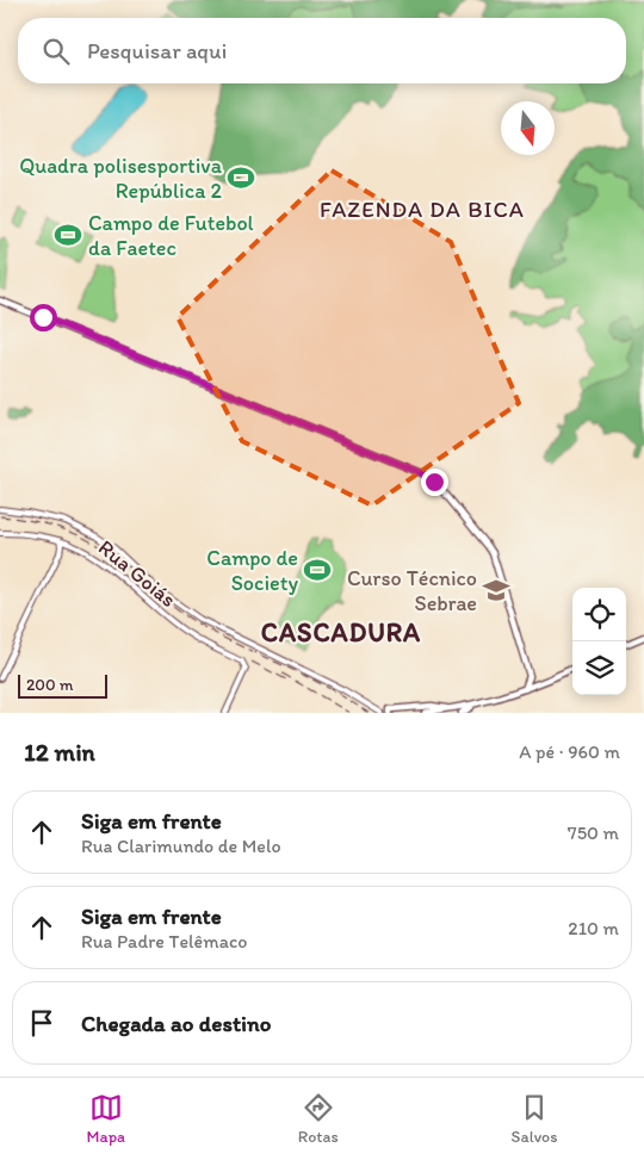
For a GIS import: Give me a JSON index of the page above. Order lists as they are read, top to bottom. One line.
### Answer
{"streets":{"main road":["Rua Goiás"]},"districts":["FAZENDA DA BICA","CASCADURA"],"places":{"sports":["Quadra polisesportiva República 2","Campo de Futebol da Faetec","Campo de Society"],"school or university":["Curso Técnico Sebrae"]},"scale_bar":"200 m","north":"bottom","page":{"search":"Pesquisar aqui","scale":"200 m","heading":["12 min","A pé · 960 m"],"list":[["Siga em frente","Rua Clarimundo de Melo","750 m"],["Siga em frente","Rua Padre Telêmaco","210 m"],"Chegada ao destino"],"nav":["Mapa","Rotas","Salvos"]}}
